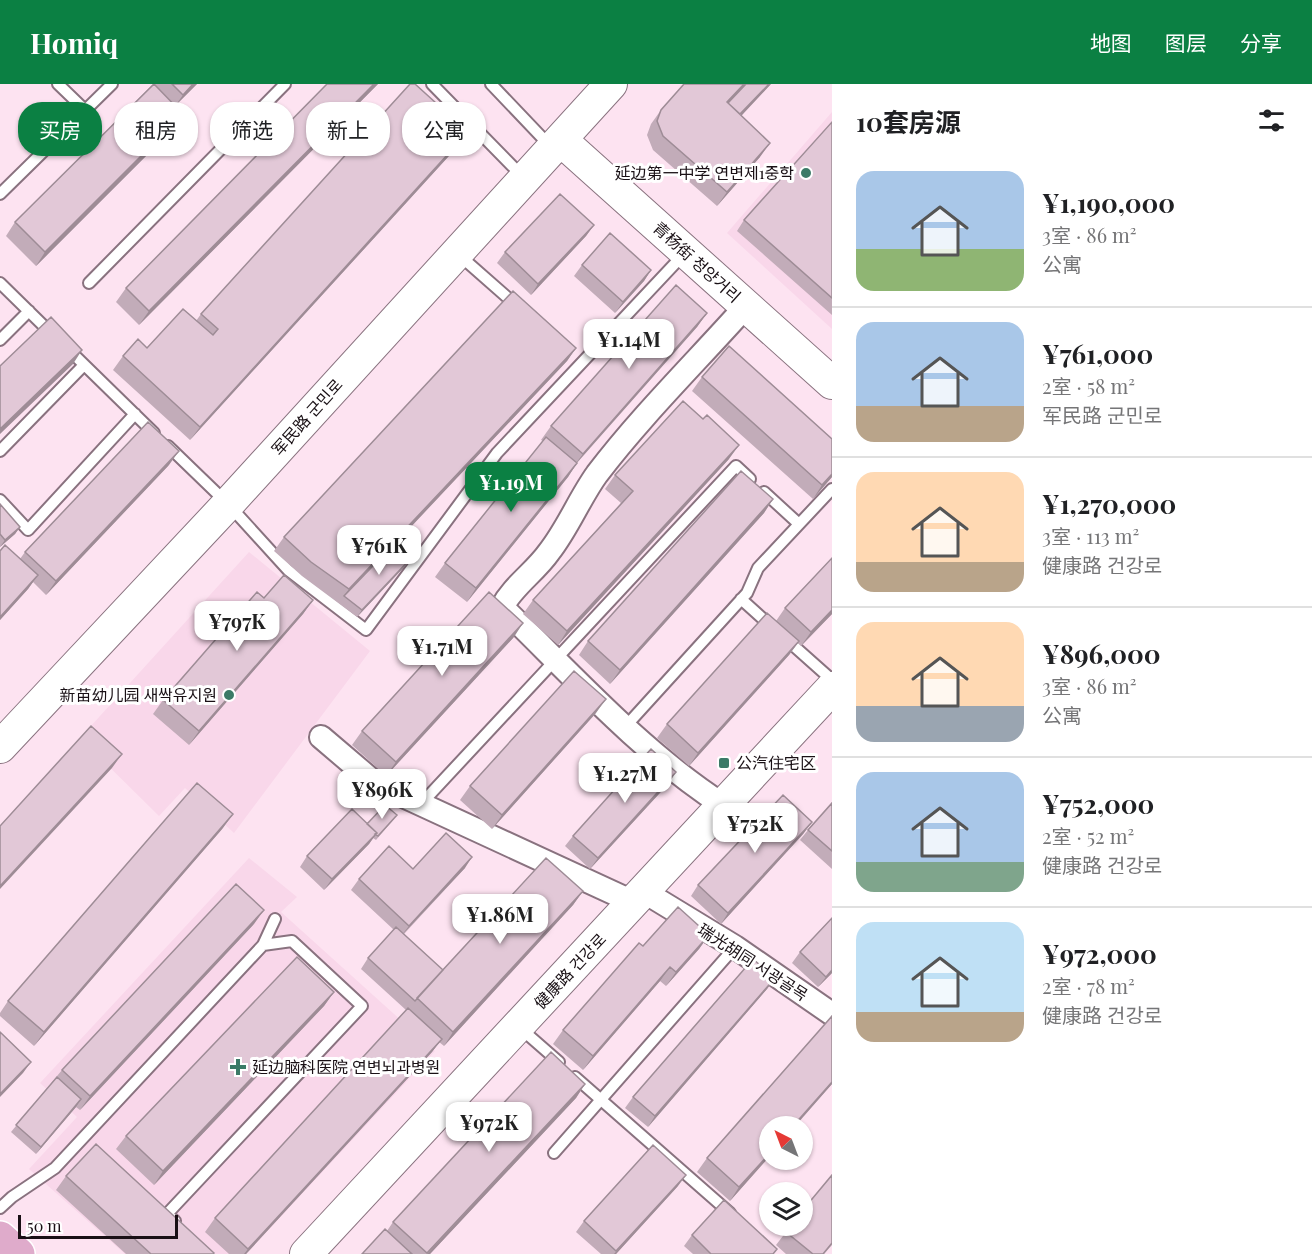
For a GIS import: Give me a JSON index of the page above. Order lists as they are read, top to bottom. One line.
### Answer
{"streets":{"street":["青杨街 청양거리","军民路 군민로","瑞光胡同 서광골목","健康路 건강로"]},"crossings":[["青杨街 청양거리","军民路 군민로"],["瑞光胡同 서광골목","健康路 건강로"]],"places":{"other":["延边第一中学 연변제1중학","新苗幼儿园 새싹유지원"],"transit":["公汽住宅区"],"health":["延边脑科医院 연변뇌과병원"]},"scale_bar":"50 m","north":"top left","page":{"header":"Homiq","nav":["地图","图层","分享"],"heading":"10套房源","chip":["买房","租房","筛选","新上","公寓"],"list":[{"name":"¥1,190,000","note":"3室 · 86 m² · 公寓"},{"name":"¥761,000","note":"2室 · 58 m² · 军民路 군민로"},{"name":"¥1,270,000","note":"3室 · 113 m² · 健康路 건강로"},{"name":"¥896,000","note":"3室 · 86 m² · 公寓"},{"name":"¥752,000","note":"2室 · 52 m² · 健康路 건강로"},{"name":"¥972,000","note":"2室 · 78 m² · 健康路 건강로"}],"price":["¥1.14M","¥1.19M","¥761K","¥797K","¥1.71M","¥1.27M","¥896K","¥752K","¥1.86M","¥972K"],"scale":"50 m"}}
